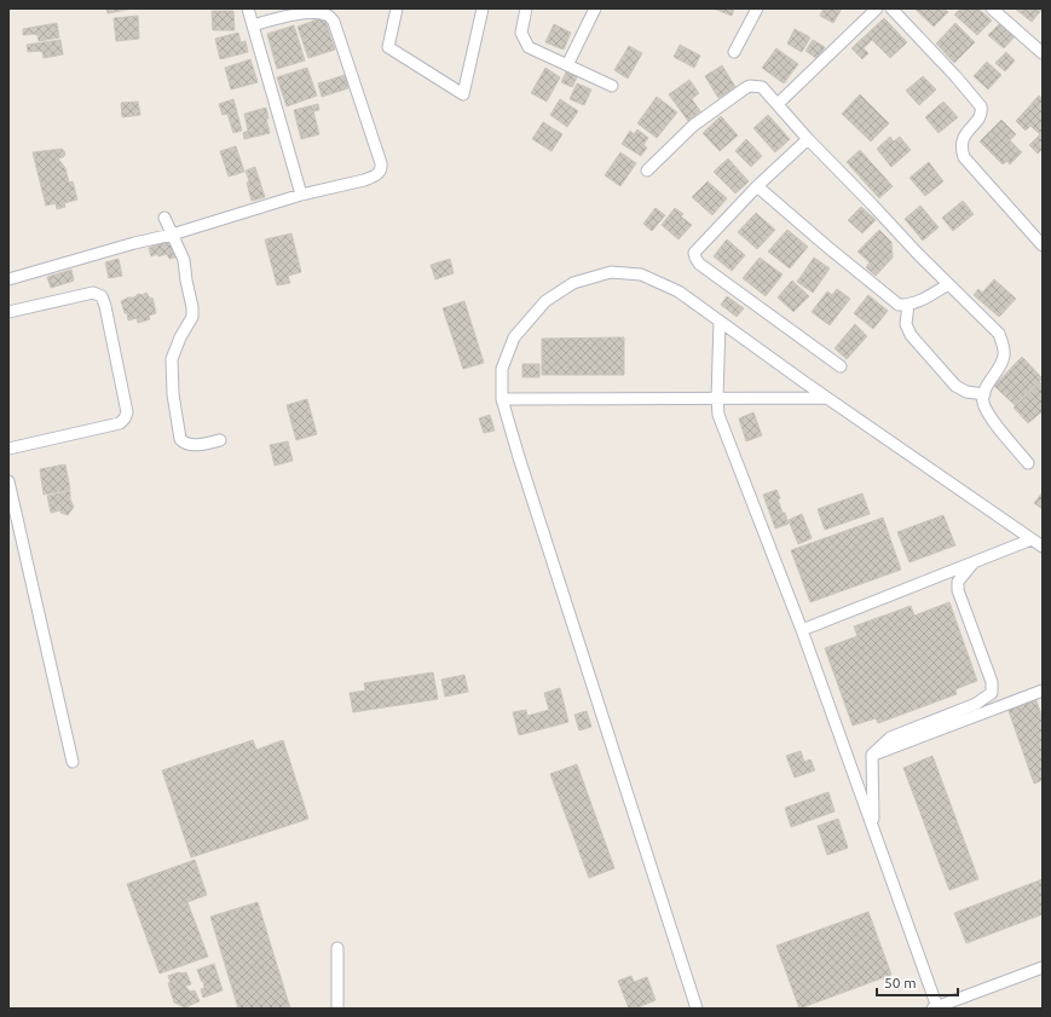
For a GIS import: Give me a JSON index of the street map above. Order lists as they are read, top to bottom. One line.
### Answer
{"scale_bar":"50 m"}
